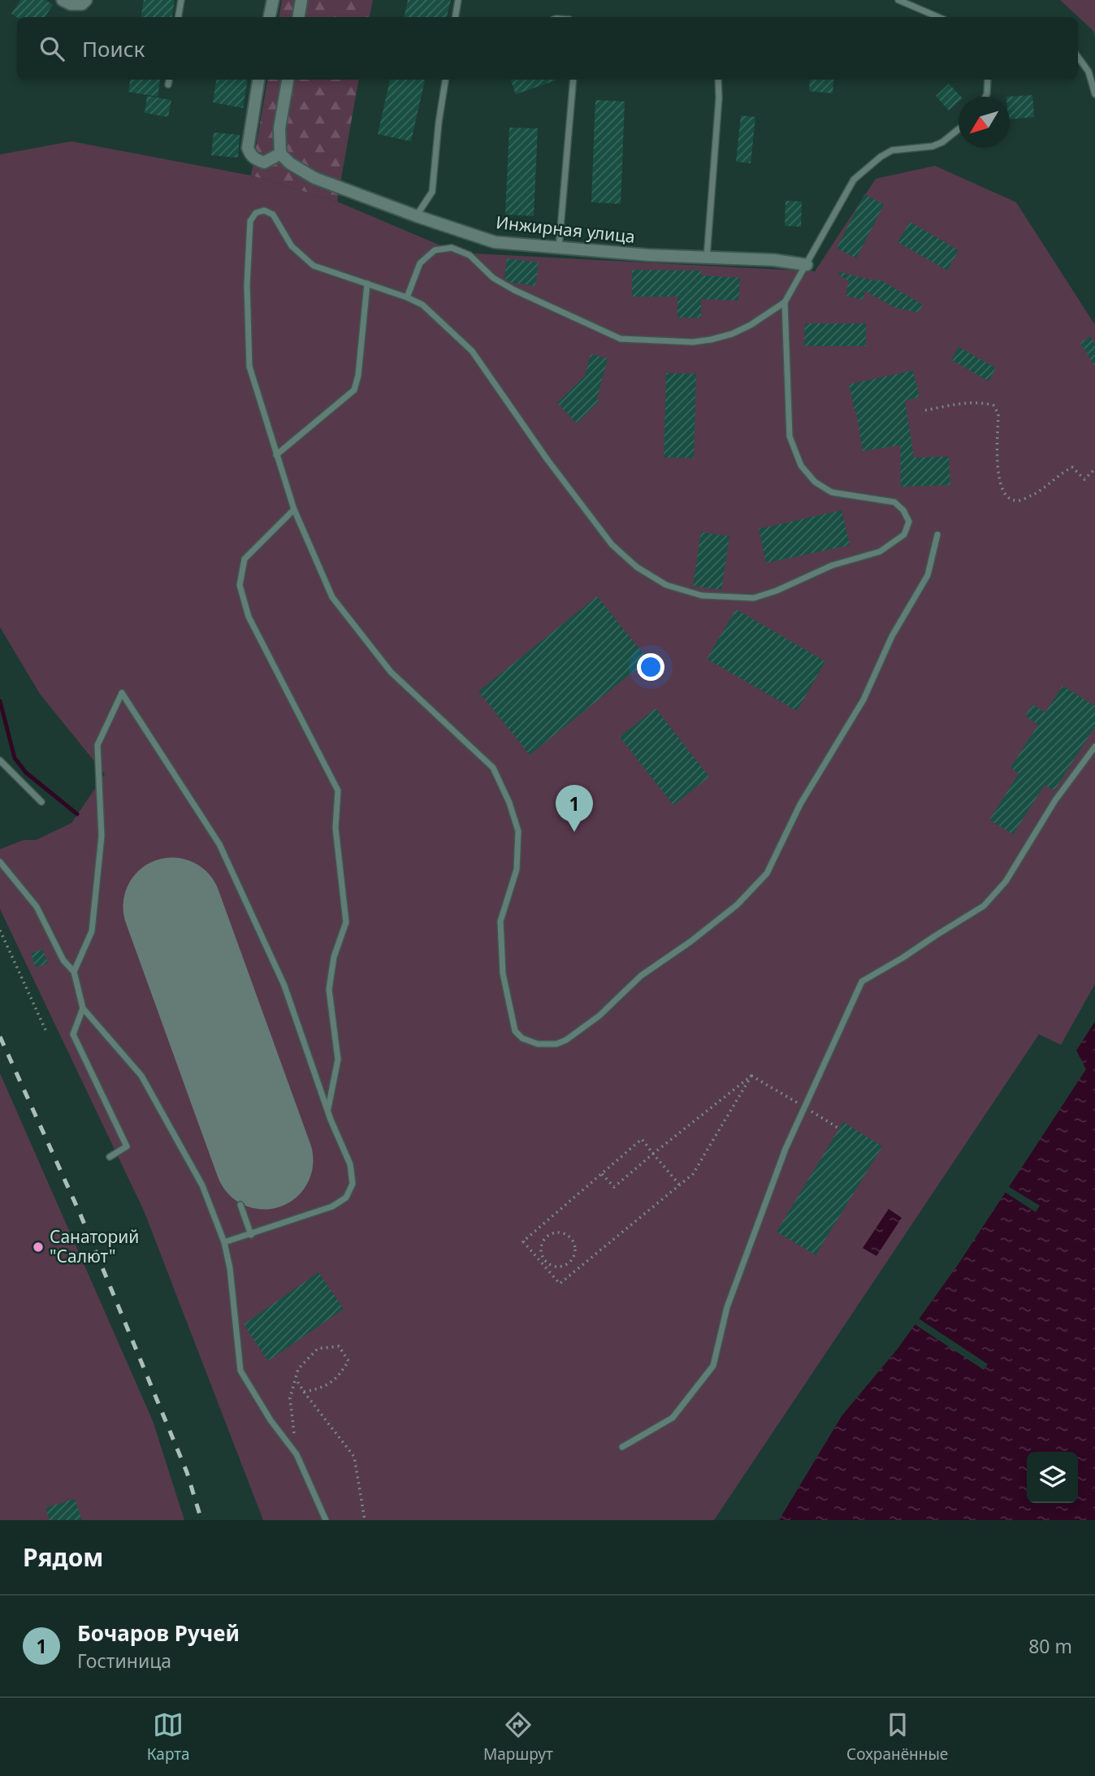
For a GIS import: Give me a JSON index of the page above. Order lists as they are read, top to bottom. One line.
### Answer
{"streets":{"street":["Инжирная улица"]},"places":["Санаторий \"Салют\""],"north":"bottom left","page":{"search":"Поиск","pins":"1","heading":"Рядом","list":[{"mark":"1","name":"Бочаров Ручей","note":"Гостиница","value":"80 m"}],"nav":["Карта","Маршрут","Сохранённые"]}}
